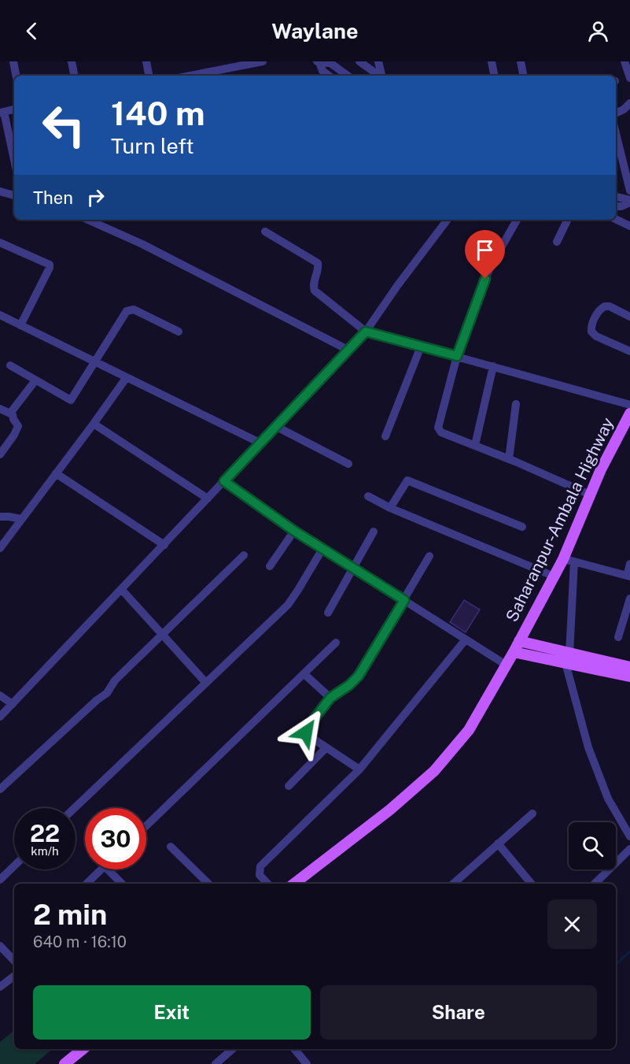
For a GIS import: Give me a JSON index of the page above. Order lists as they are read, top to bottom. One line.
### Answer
{"streets":{"main road":["Saharanpur-Ambala Highway"]},"page":{"header":"Waylane","turn":["140 m","Turn left"],"then":"Then","speed":"22 km/h","limit":"30","heading":["2 min","640 m · 16:10"],"buttons":["Exit","Share"]}}
